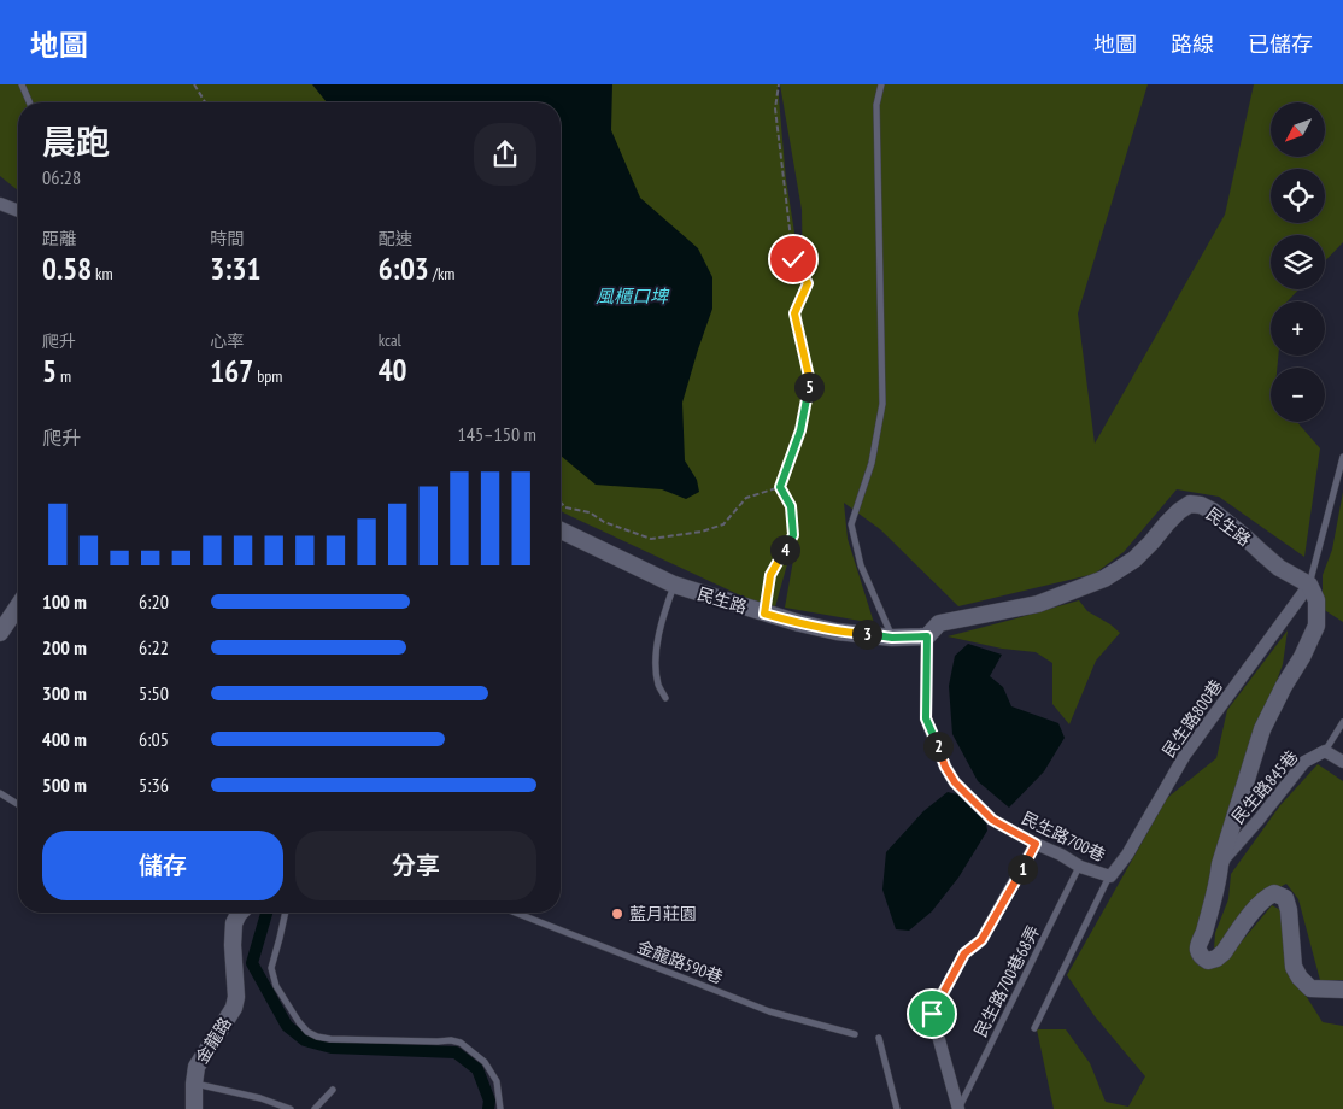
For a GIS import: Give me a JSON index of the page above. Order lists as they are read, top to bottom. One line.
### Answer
{"streets":{"street":["民生路","民生路800巷","民生路845巷","民生路700巷","金龍路"],"lane":["金龍路590巷","民生路700巷68弄"]},"crossings":[["民生路","民生路800巷"],["民生路","民生路700巷"],["民生路800巷","民生路700巷"],["民生路700巷","民生路700巷68弄"]],"water":["風櫃口埤"],"places":["藍月莊園"],"north":"bottom left","page":{"header":"地圖","nav":["地圖","路線","已儲存"],"map_buttons":["+","−"],"heading":["晨跑","06:28"],"stats":[["距離","0.58 km"],["時間","3:31"],["配速","6:03 /km"],["爬升","5 m"],["心率","167 bpm"],["kcal","40"]],"pins":["5","4","3","2","1"],"chart":["爬升","145–150 m"],"list":[{"name":"100 m","note":"6:20"},{"name":"200 m","note":"6:22"},{"name":"300 m","note":"5:50"},{"name":"400 m","note":"6:05"},{"name":"500 m","note":"5:36"}],"buttons":["儲存","分享"]}}
